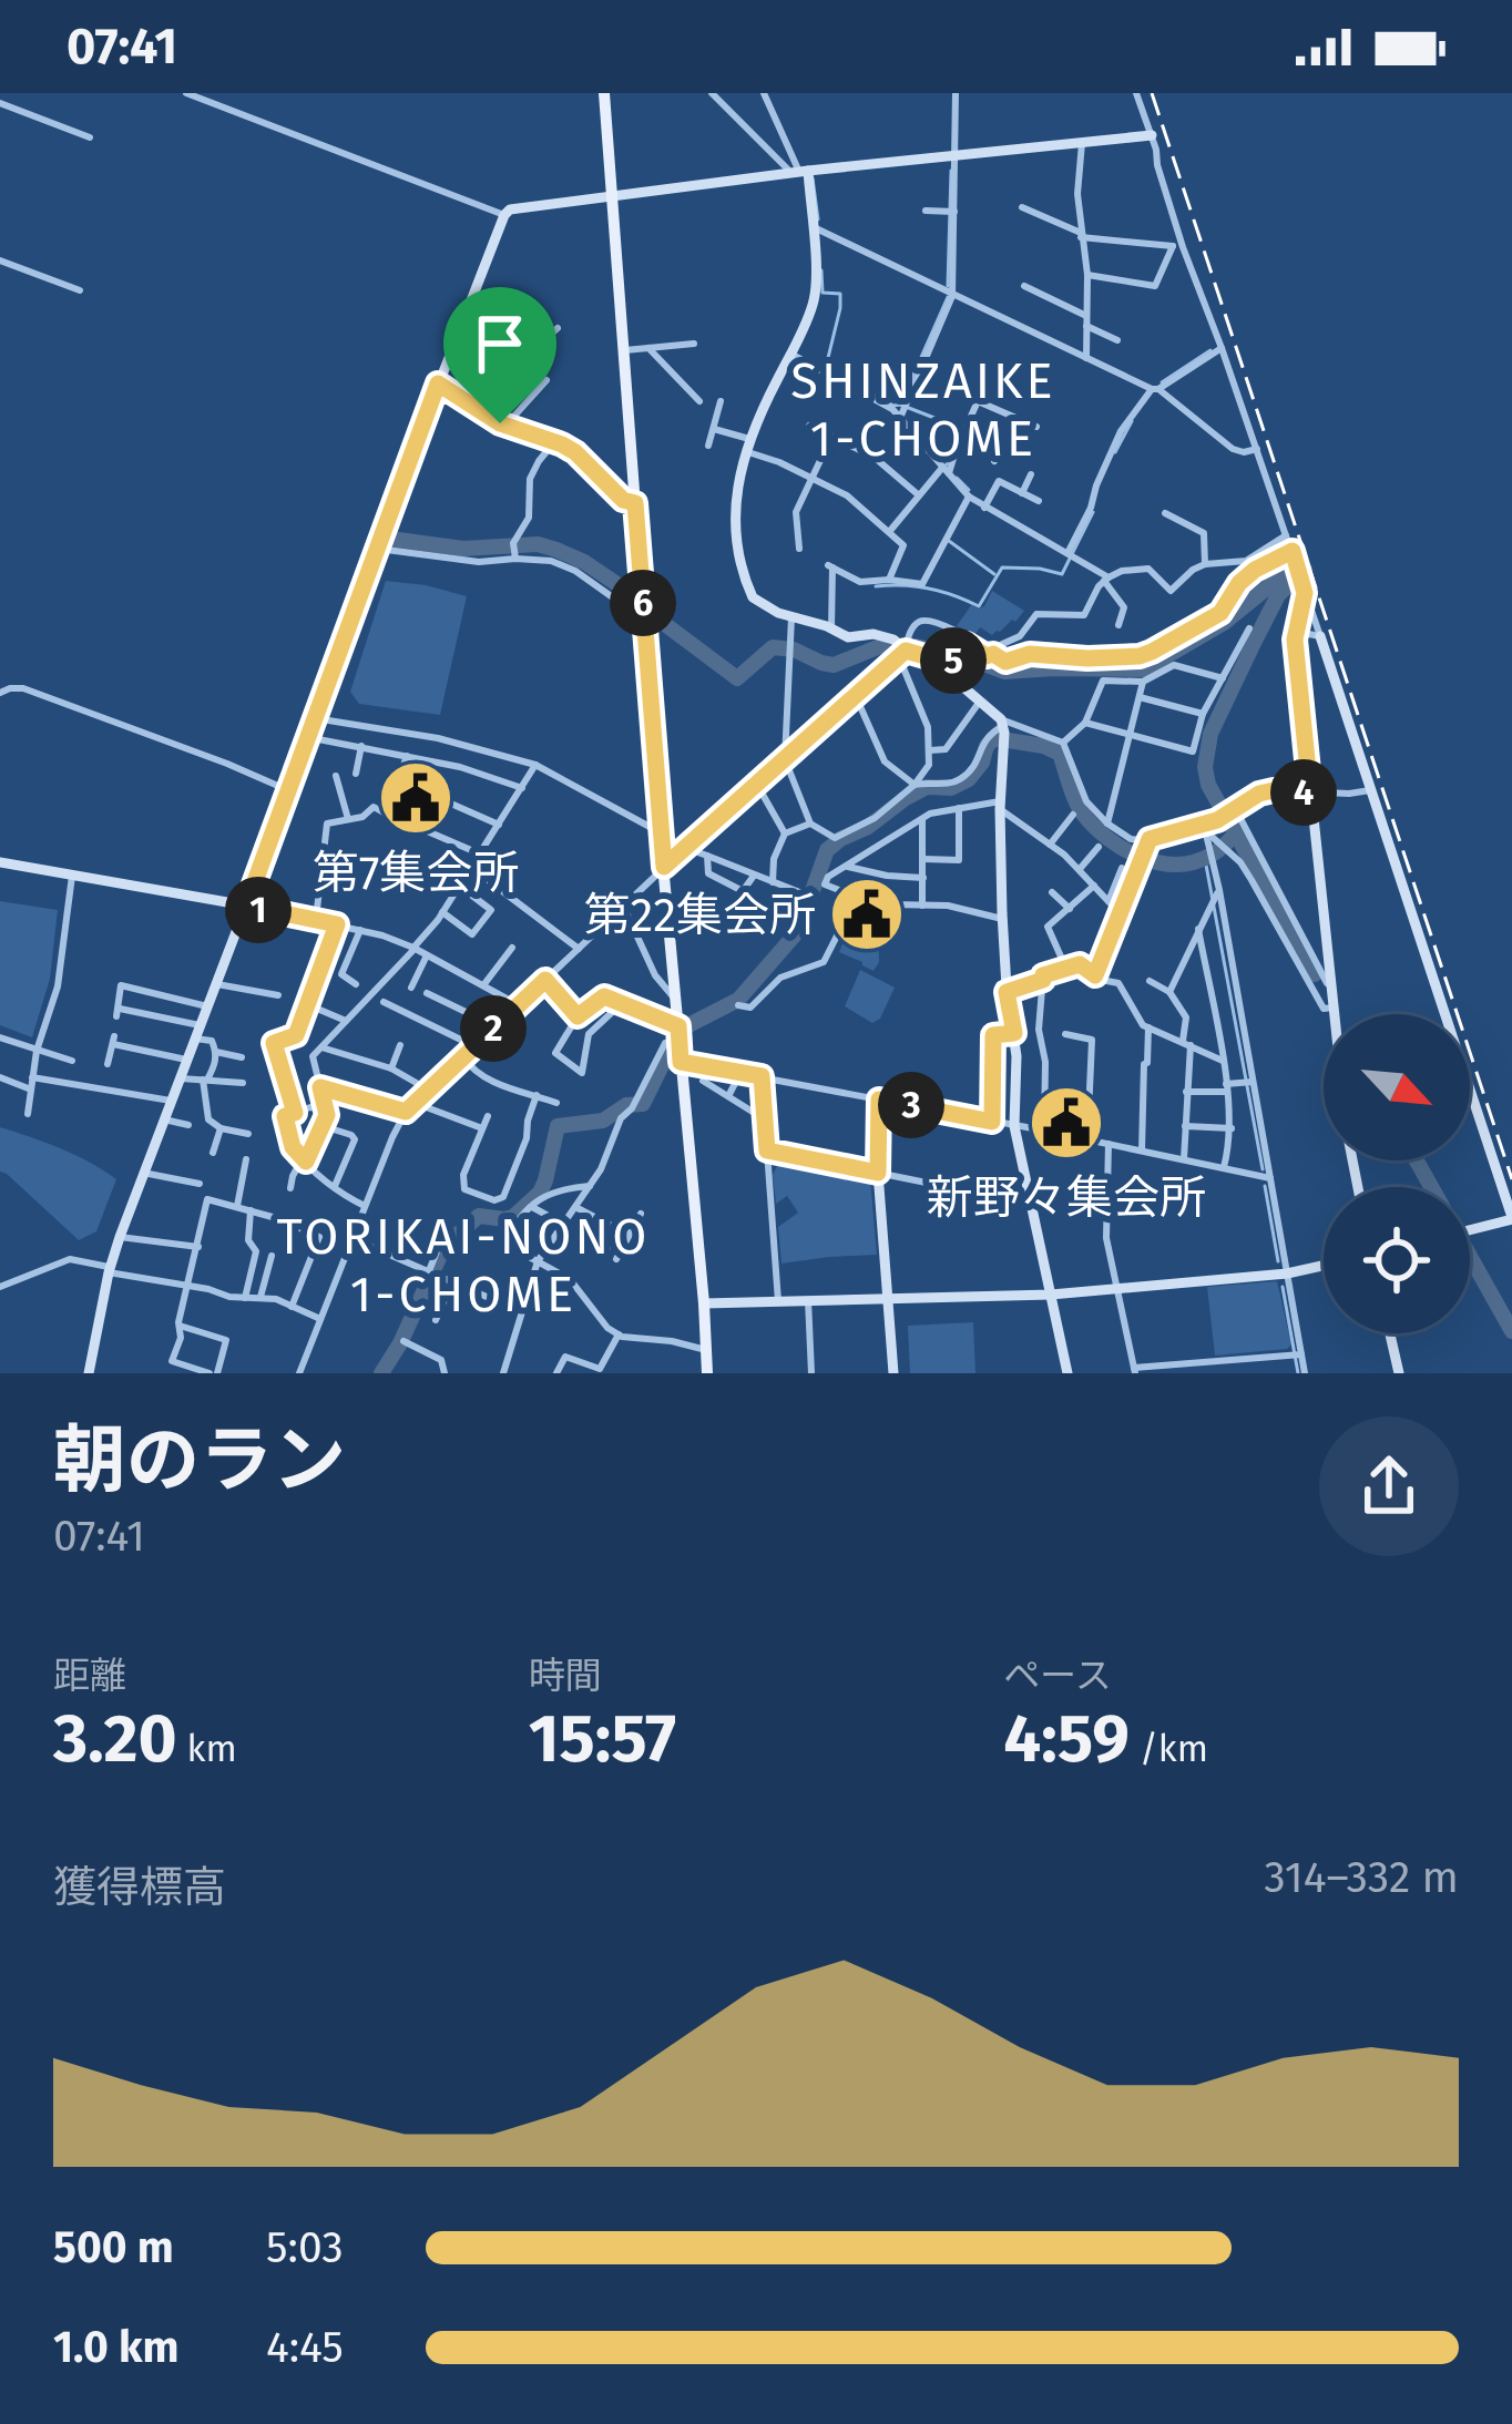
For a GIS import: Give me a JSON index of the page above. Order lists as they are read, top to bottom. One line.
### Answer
{"districts":["SHINZAIKE 1-CHOME","TORIKAI-NONO 1-CHOME"],"places":{"public building":["第7集会所","第22集会所","新野々集会所"]},"north":"bottom right","page":{"status":"07:41","pins":["6","5","4","1","2","3"],"heading":["朝のラン","07:41"],"stats":[["距離","3.20 km"],["時間","15:57"],["ペース","4:59 /km"]],"chart":["獲得標高","314–332 m"],"list":[{"name":"500 m","note":"5:03"},{"name":"1.0 km","note":"4:45"}]}}
